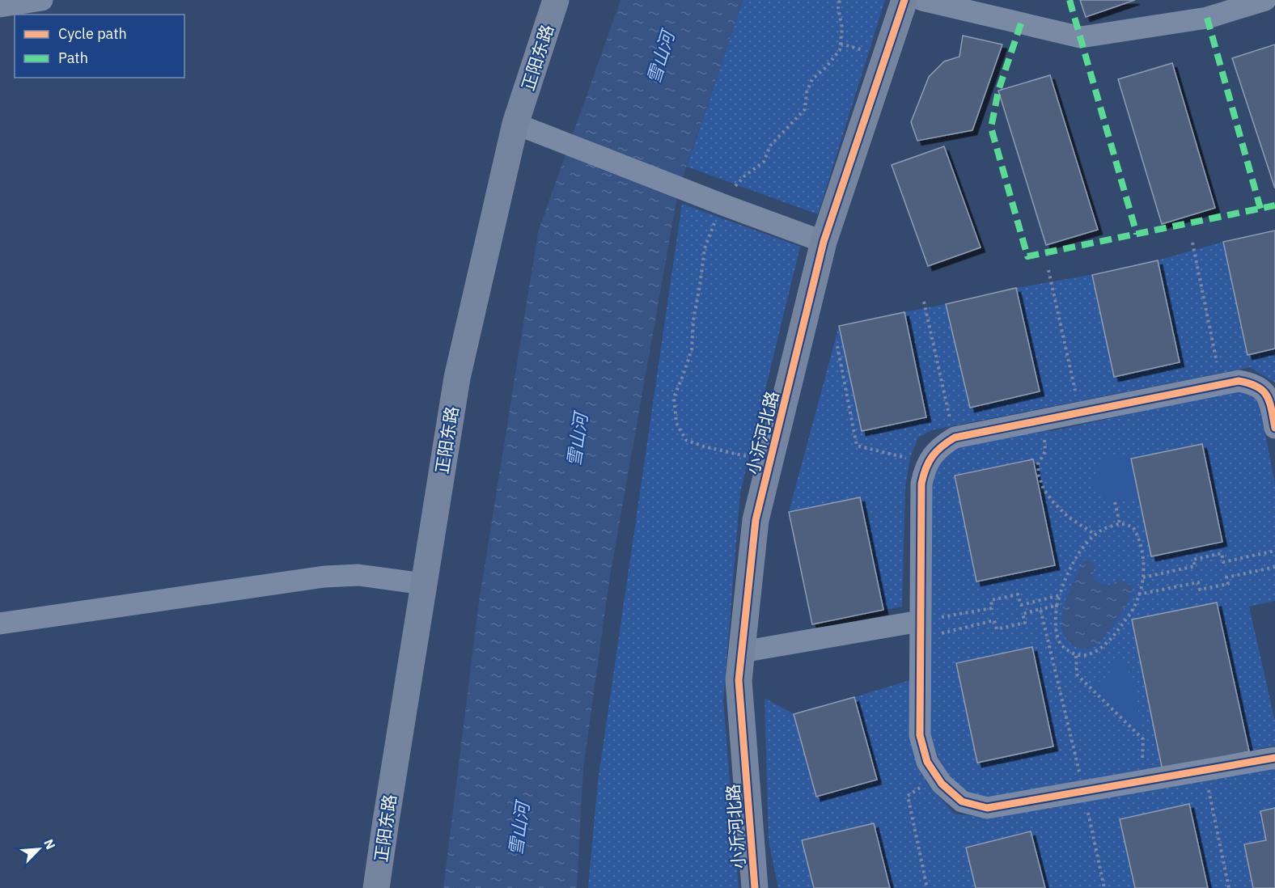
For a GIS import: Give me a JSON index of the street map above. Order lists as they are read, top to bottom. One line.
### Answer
{"streets":{"street":["正阳东路","小沂河北路"]},"water":["雪山河"],"legend":["Cycle path","Path"],"north":"top right"}
